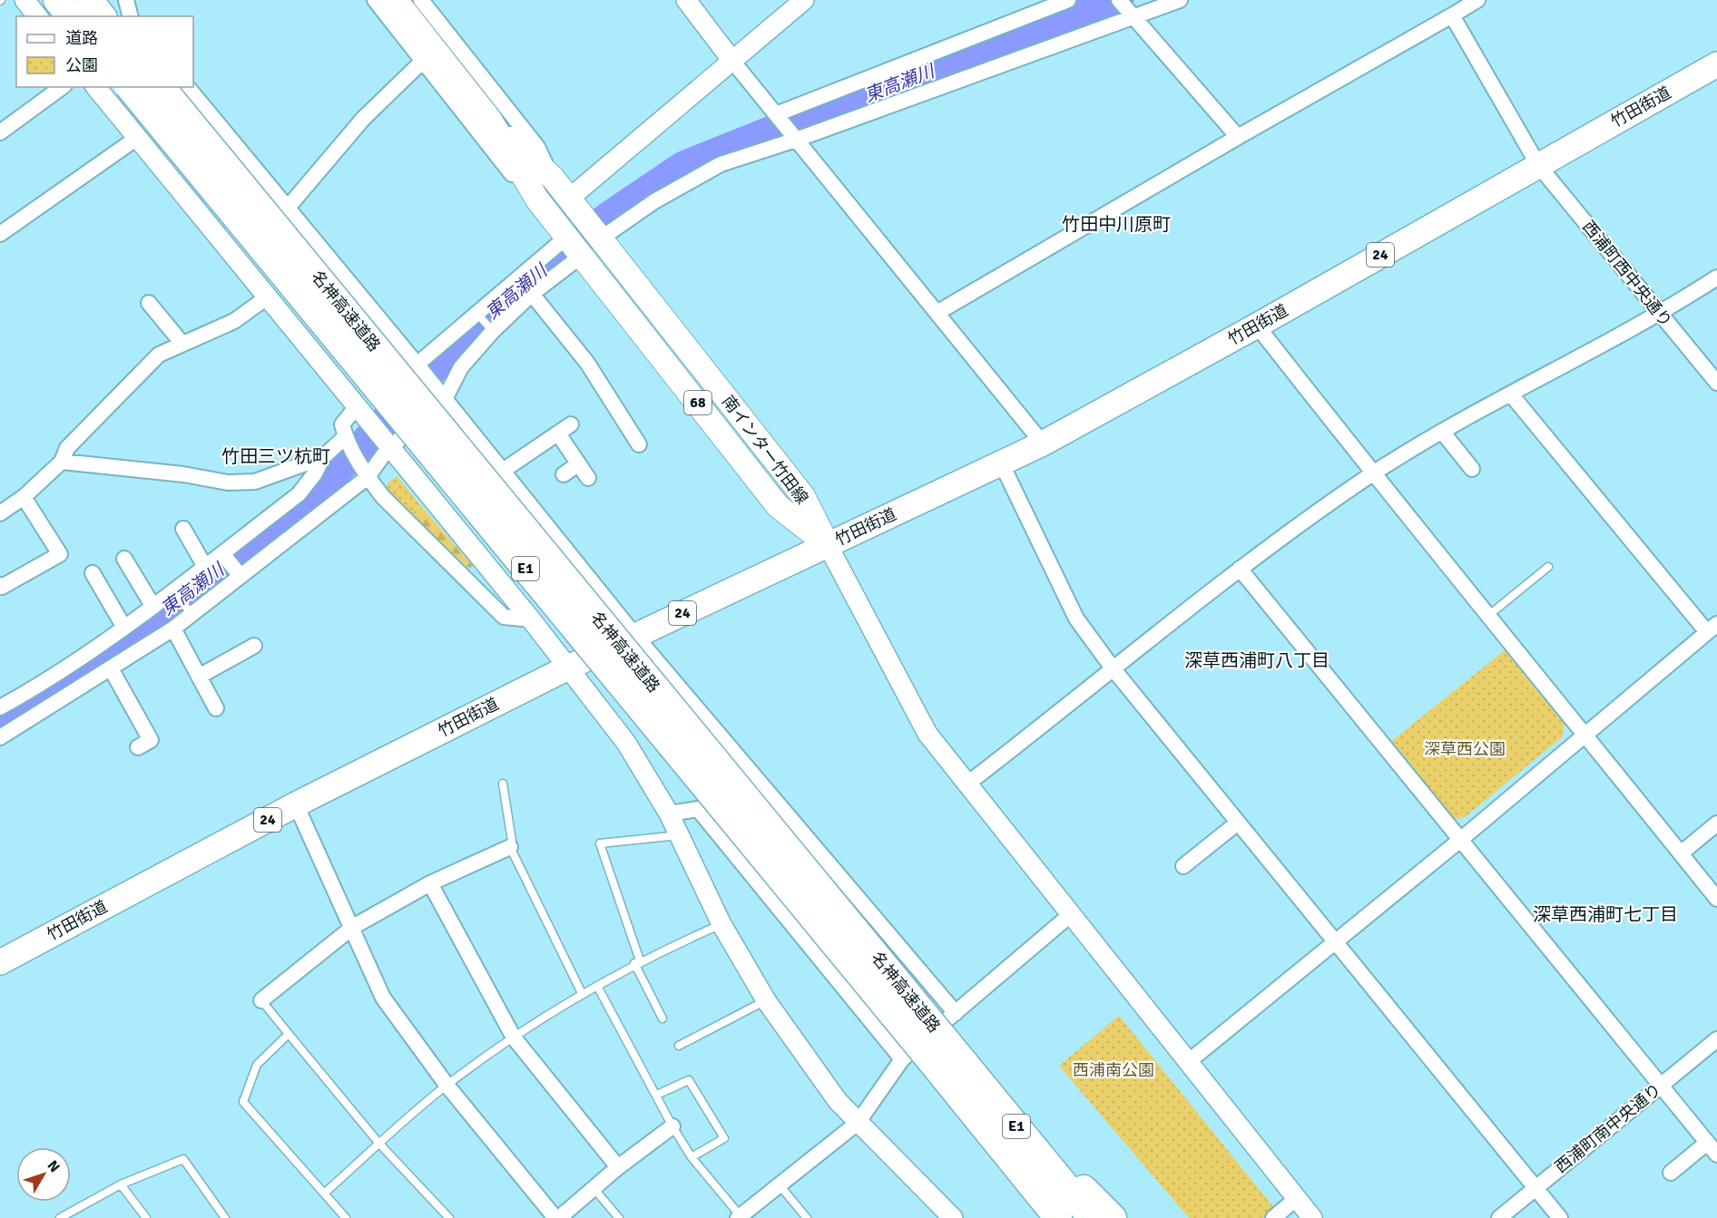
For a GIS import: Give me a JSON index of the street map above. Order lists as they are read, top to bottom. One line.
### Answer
{"streets":{"highway":["竹田街道","24","名神高速道路","E1"],"main road":["68","南インター竹田線"],"street":["西浦町西中央通り","西浦町南中央通り"]},"crossings":[["竹田街道","西浦町西中央通り"],["竹田街道","南インター竹田線"]],"districts":["竹田中川原町","竹田三ツ杭町","深草西浦町八丁目","深草西浦町七丁目"],"water":["東高瀬川"],"parks":["深草西公園","西浦南公園"],"legend":["道路","公園"],"north":"top right"}
